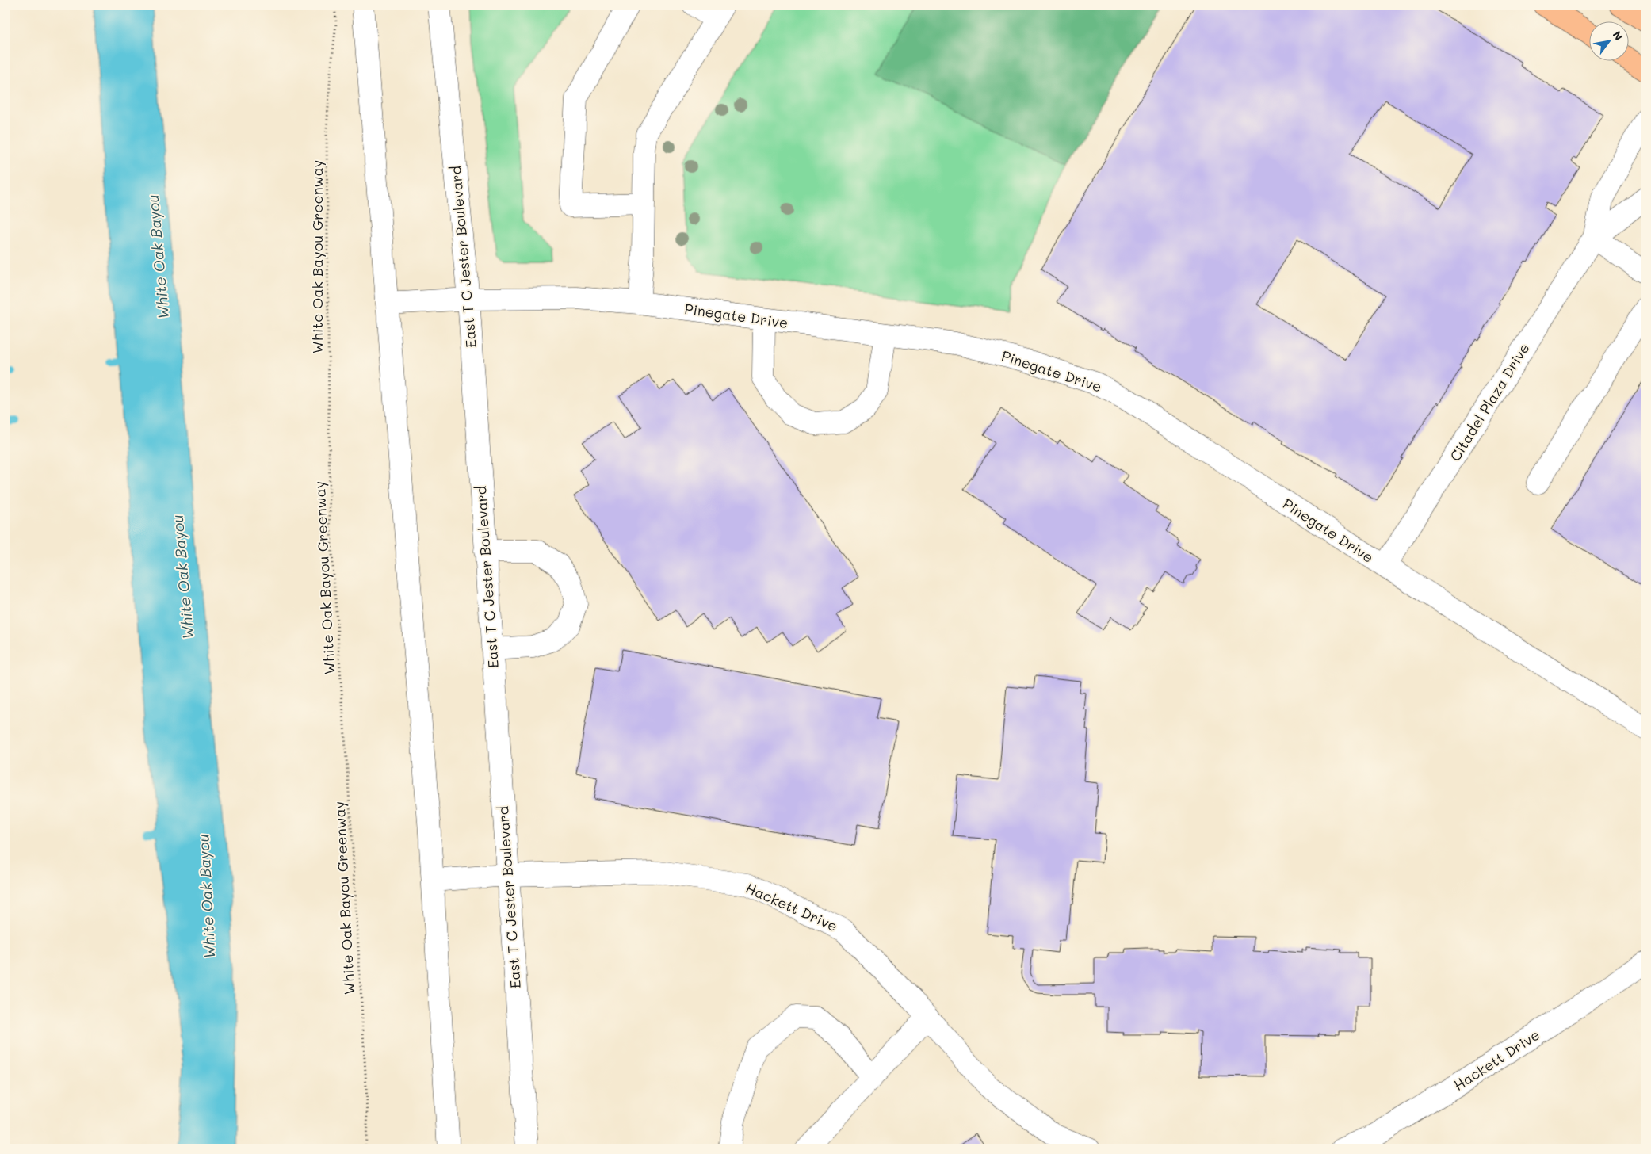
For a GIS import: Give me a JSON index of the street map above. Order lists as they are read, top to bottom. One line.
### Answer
{"streets":{"street":["East T C Jester Boulevard","Pinegate Drive","Citadel Plaza Drive","Hackett Drive"],"path":["White Oak Bayou Greenway"]},"crossings":[["East T C Jester Boulevard","Pinegate Drive"],["East T C Jester Boulevard","Hackett Drive"],["Pinegate Drive","Citadel Plaza Drive"]],"water":["White Oak Bayou"],"north":"top right"}
